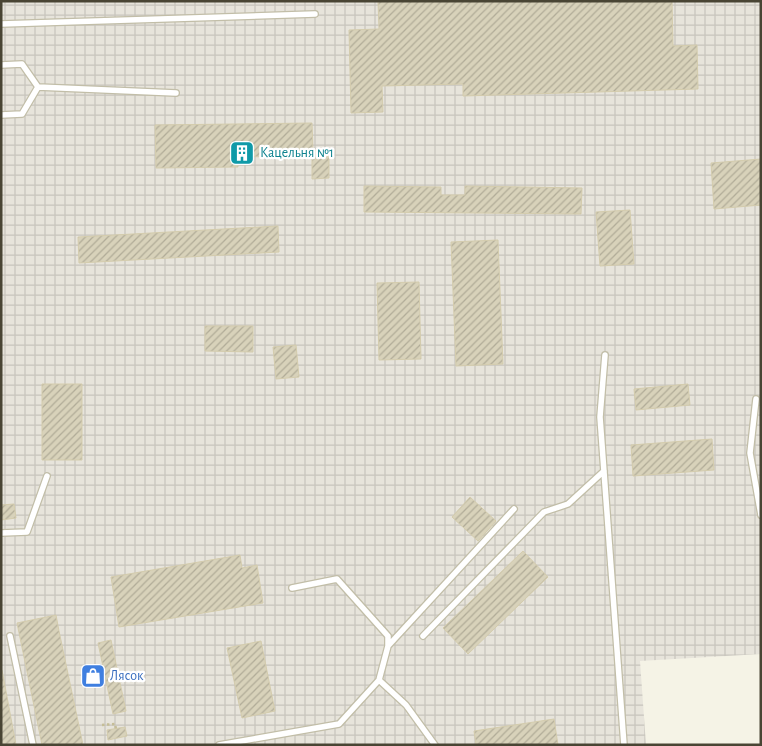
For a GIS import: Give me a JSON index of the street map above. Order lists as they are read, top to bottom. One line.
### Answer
{"places":{"building":["Кацельня №1"],"shop":["Лясок"]}}
